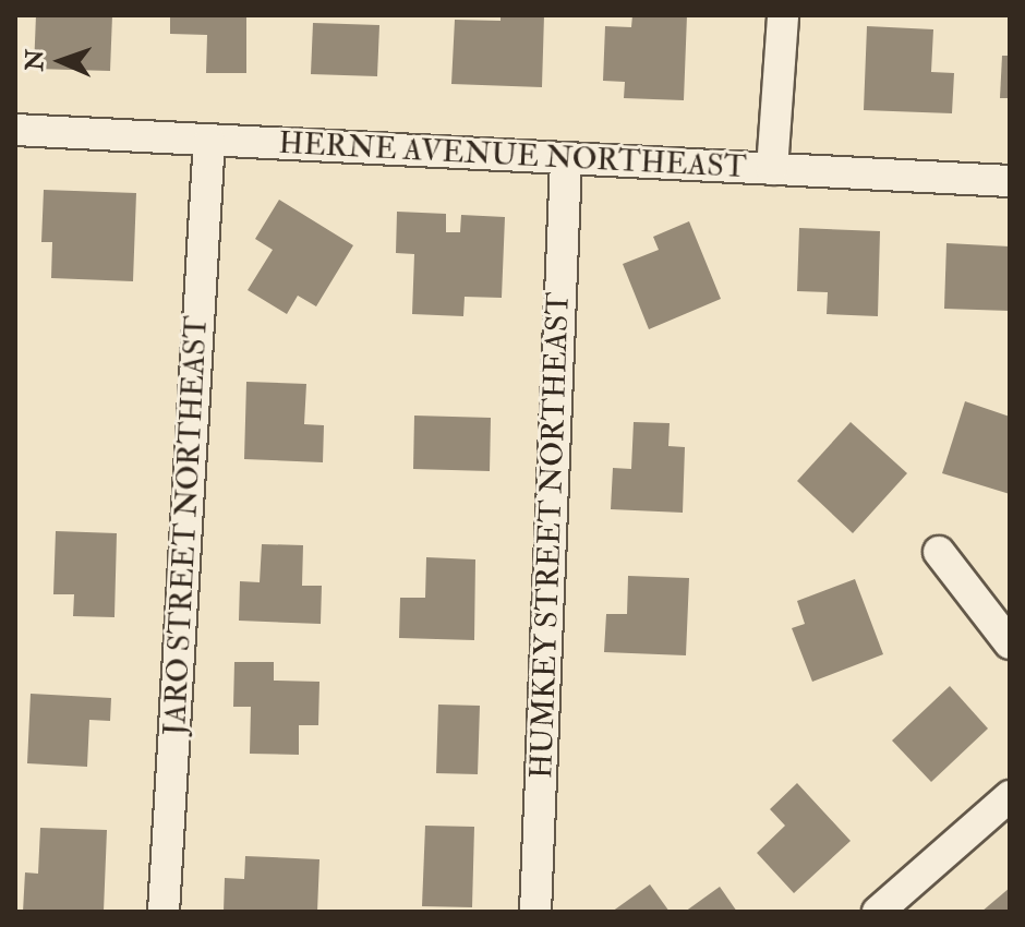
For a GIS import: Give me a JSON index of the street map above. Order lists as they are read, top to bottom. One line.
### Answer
{"streets":{"street":["HERNE AVENUE NORTHEAST","JARO STREET NORTHEAST","HUMKEY STREET NORTHEAST"]},"crossings":[["HERNE AVENUE NORTHEAST","JARO STREET NORTHEAST"],["HERNE AVENUE NORTHEAST","HUMKEY STREET NORTHEAST"]],"north":"left"}
